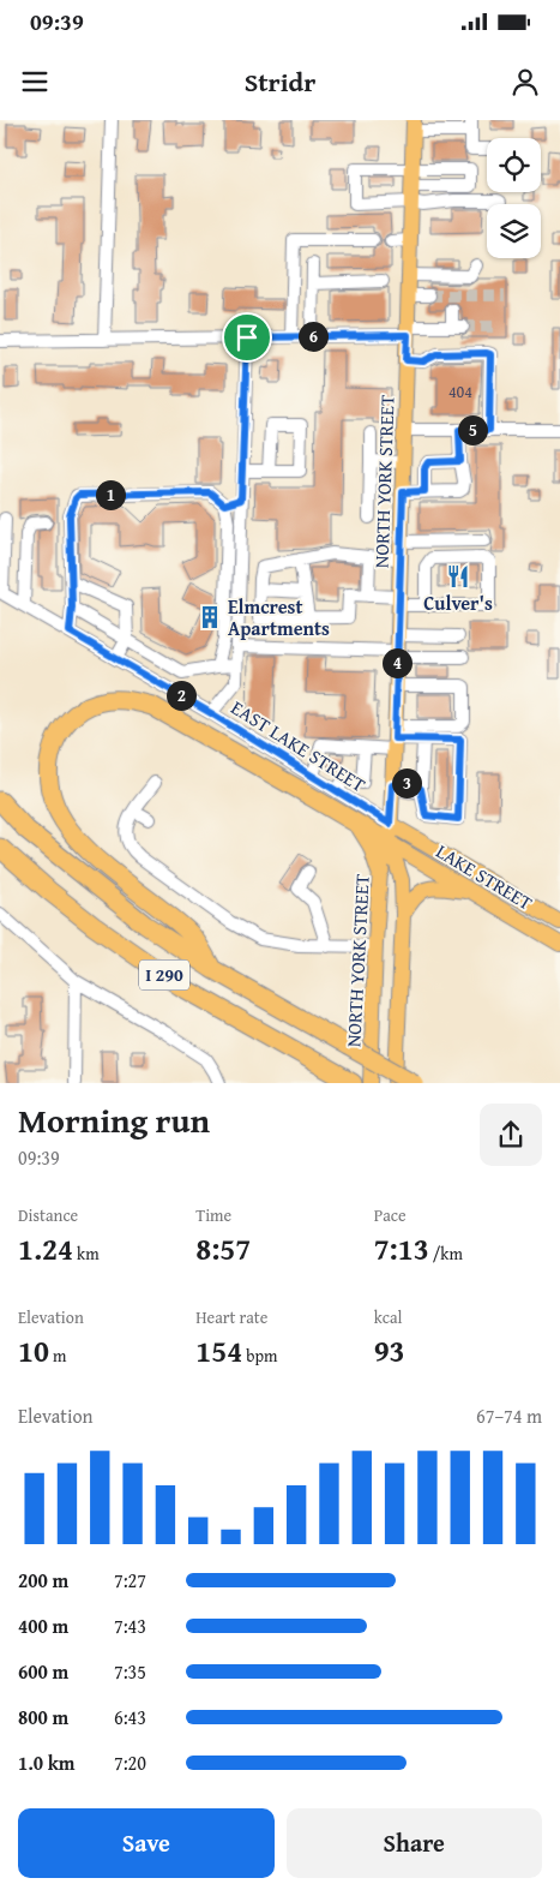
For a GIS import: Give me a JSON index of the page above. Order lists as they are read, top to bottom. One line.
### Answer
{"streets":{"highway":["I 290"],"main road":["NORTH YORK STREET","LAKE STREET"],"street":["EAST LAKE STREET"]},"crossings":[["NORTH YORK STREET","EAST LAKE STREET"],["NORTH YORK STREET","LAKE STREET"]],"places":{"restaurant":["Culver's"],"building":["Elmcrest Apartments"]},"house_numbers":["404"],"page":{"status":"09:39","header":"Stridr","pins":["6","5","1","4","2","3"],"heading":["Morning run","09:39"],"stats":[["Distance","1.24 km"],["Time","8:57"],["Pace","7:13 /km"],["Elevation","10 m"],["Heart rate","154 bpm"],["kcal","93"]],"chart":["Elevation","67–74 m"],"list":[{"name":"200 m","note":"7:27"},{"name":"400 m","note":"7:43"},{"name":"600 m","note":"7:35"},{"name":"800 m","note":"6:43"},{"name":"1.0 km","note":"7:20"}],"buttons":["Save","Share"]}}
